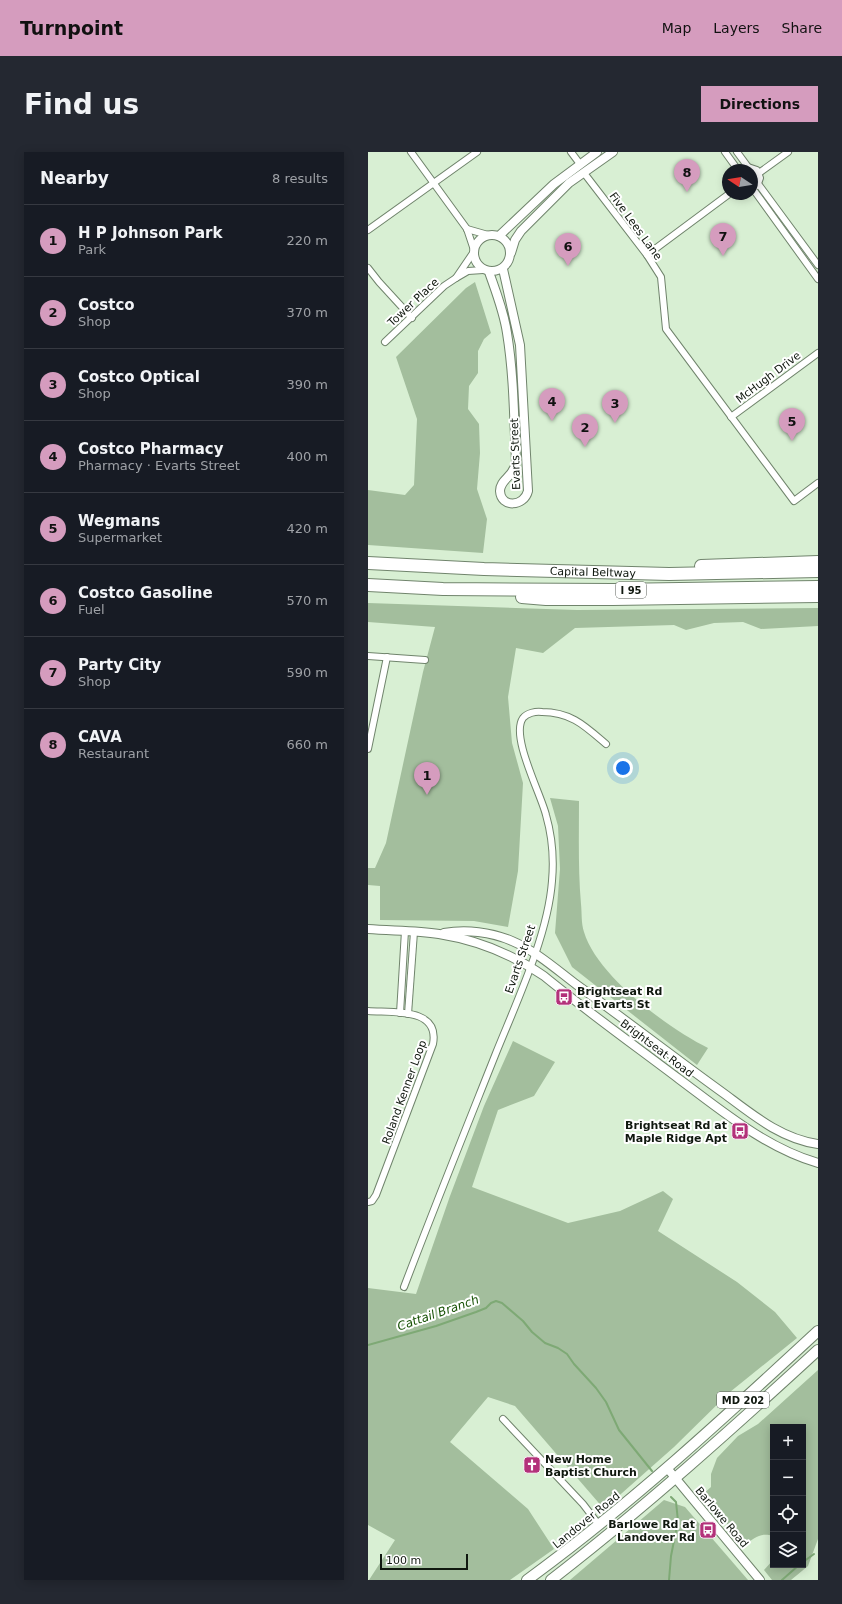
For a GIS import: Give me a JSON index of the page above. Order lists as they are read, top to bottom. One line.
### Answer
{"streets":{"highway":["Capital Beltway","I 95"],"main road":["MD 202","Landover Road"],"street":["Five Lees Lane","Tower Place","McHugh Drive","Evarts Street","Brightseat Road","Roland Kenner Loop","Barlowe Road"]},"crossings":[["Five Lees Lane","McHugh Drive"],["Tower Place","Evarts Street"],["Evarts Street","Brightseat Road"],["MD 202","Barlowe Road"],["Barlowe Road","Landover Road"]],"water":["Cattail Branch"],"places":{"bus stop":["Brightseat Rd at Evarts St","Brightseat Rd at Maple Ridge Apt","Barlowe Rd at Landover Rd"],"church":["New Home Baptist Church"]},"scale_bar":"100 m","north":"left","page":{"header":"Turnpoint","nav":["Map","Layers","Share"],"buttons":"Directions","title":"Find us","heading":["Nearby","8 results"],"pins":["8","7","6","4","3","5","2","1"],"list":[{"mark":"1","name":"H P Johnson Park","note":"Park","value":"220 m"},{"mark":"2","name":"Costco","note":"Shop","value":"370 m"},{"mark":"3","name":"Costco Optical","note":"Shop","value":"390 m"},{"mark":"4","name":"Costco Pharmacy","note":"Pharmacy · Evarts Street","value":"400 m"},{"mark":"5","name":"Wegmans","note":"Supermarket","value":"420 m"},{"mark":"6","name":"Costco Gasoline","note":"Fuel","value":"570 m"},{"mark":"7","name":"Party City","note":"Shop","value":"590 m"},{"mark":"8","name":"CAVA","note":"Restaurant","value":"660 m"}],"map_buttons":["+","−"],"scale":"100 m"}}
